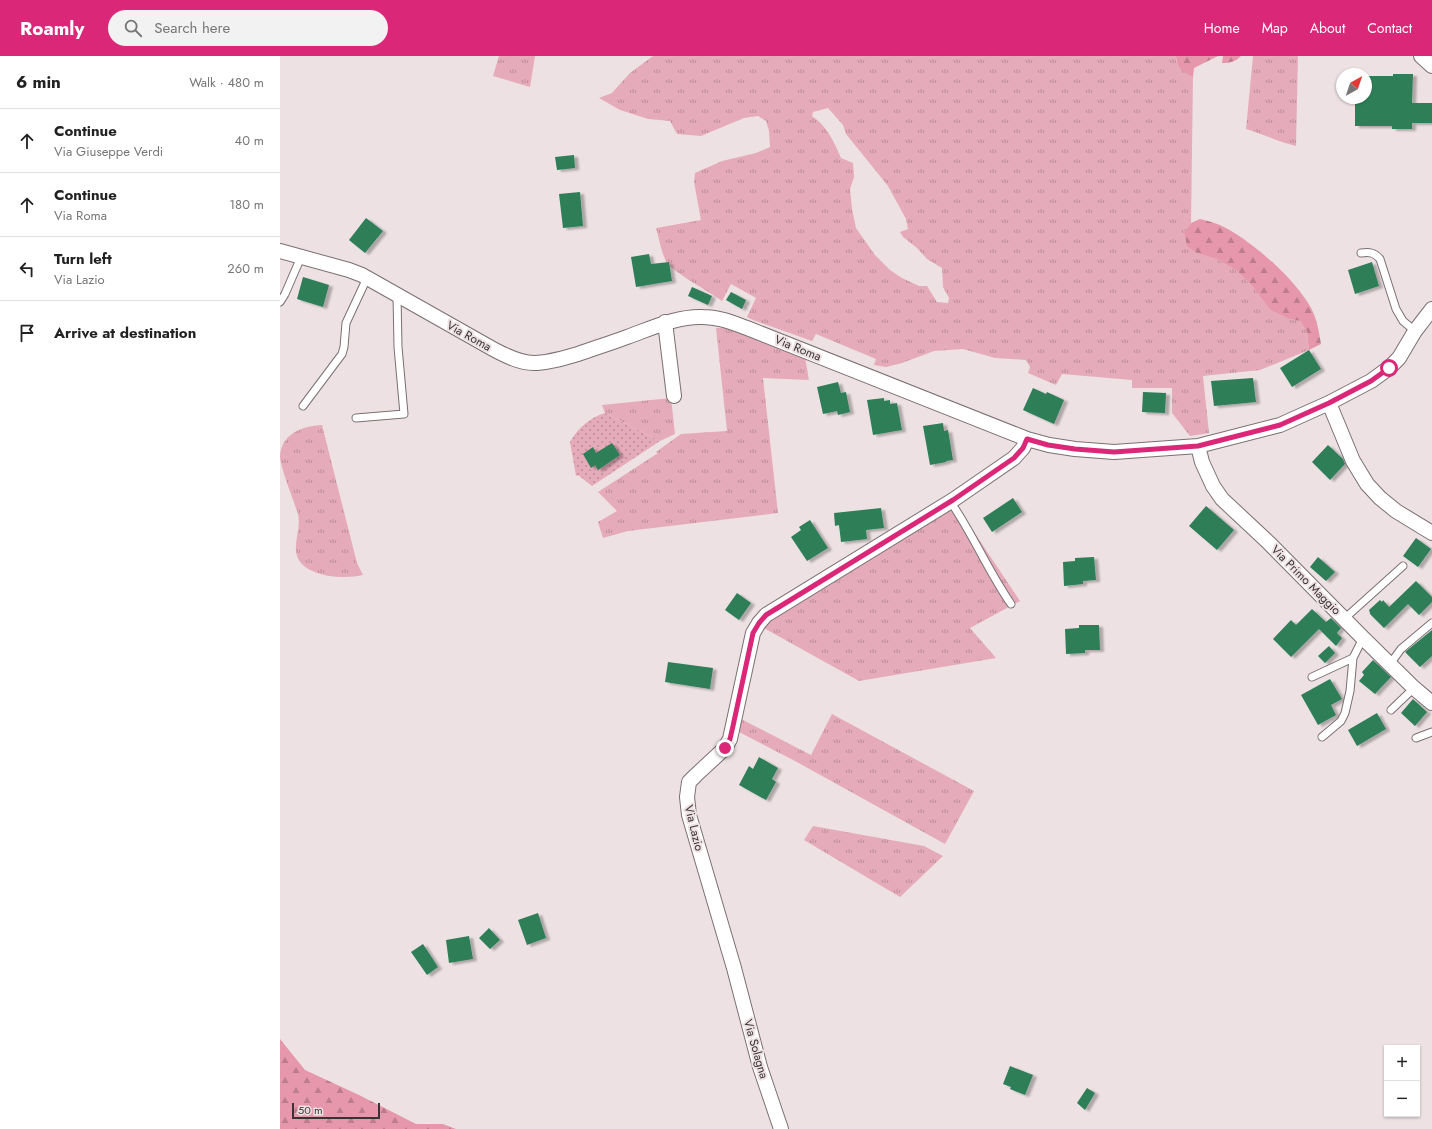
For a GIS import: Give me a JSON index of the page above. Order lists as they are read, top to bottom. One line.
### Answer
{"streets":{"street":["Via Roma","Via Primo Maggio","Via Lazio","Via Solagna"]},"crossings":[["Via Roma","Via Primo Maggio"],["Via Roma","Via Lazio"],["Via Lazio","Via Solagna"]],"scale_bar":"50 m","north":"top right","page":{"header":"Roamly","search":"Search here","nav":["Home","Map","About","Contact"],"heading":["6 min","Walk · 480 m"],"list":[["Continue","Via Giuseppe Verdi","40 m"],["Continue","Via Roma","180 m"],["Turn left","Via Lazio","260 m"],"Arrive at destination"],"map_buttons":["+","−"],"scale":"50 m"}}
